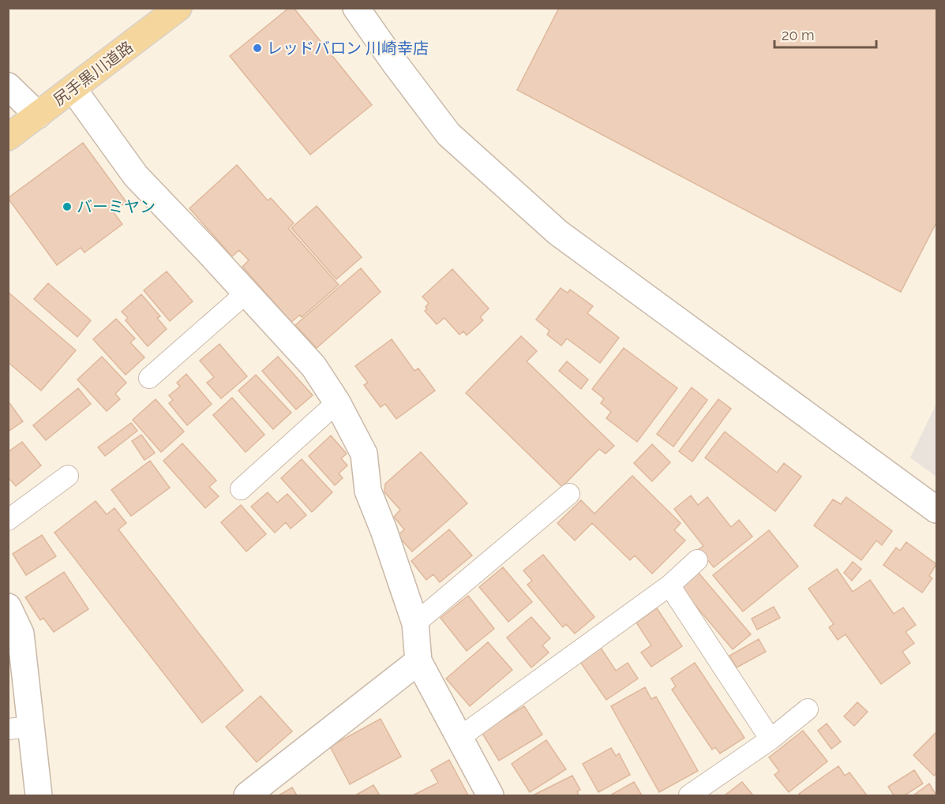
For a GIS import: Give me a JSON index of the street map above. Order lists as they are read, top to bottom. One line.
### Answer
{"streets":{"main road":["尻手黒川道路"]},"places":["レッドバロン 川崎幸店","バーミヤン"],"scale_bar":"20 m"}
